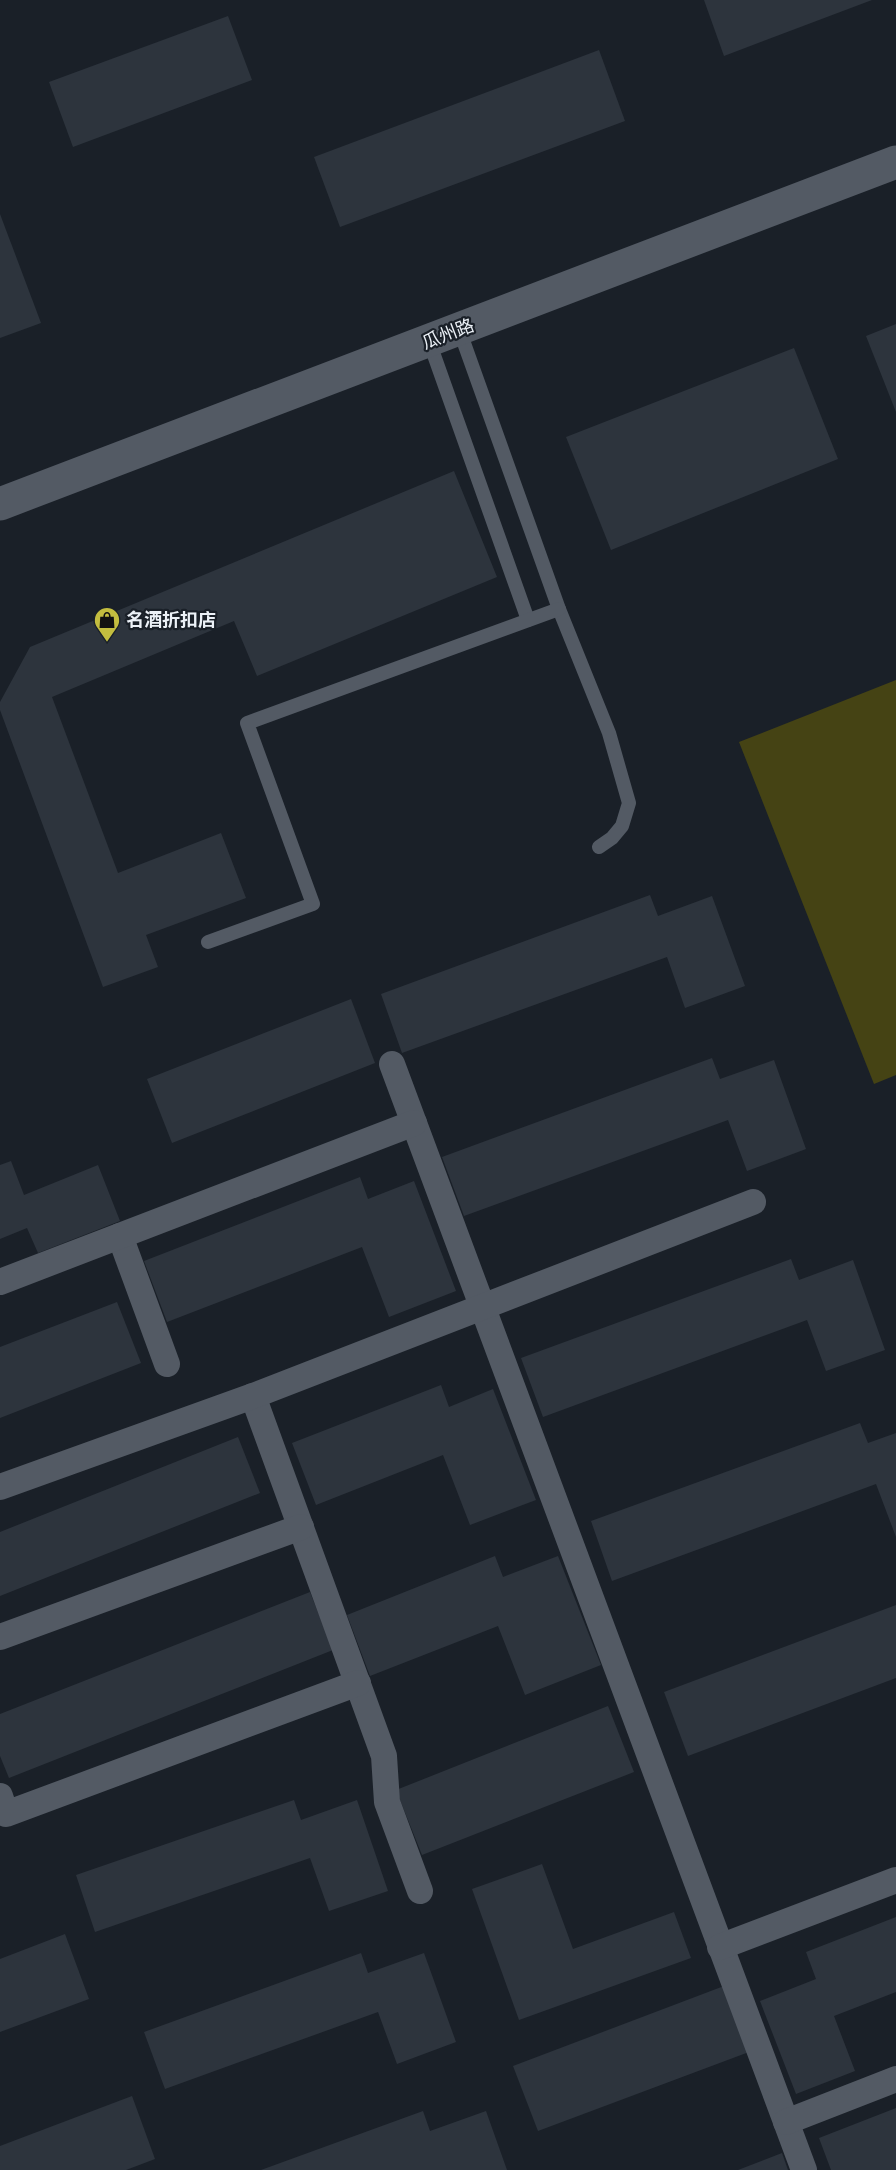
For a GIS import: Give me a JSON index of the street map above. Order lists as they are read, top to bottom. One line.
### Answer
{"streets":{"street":["瓜州路"]},"places":{"shop":["名酒折扣店"]}}
